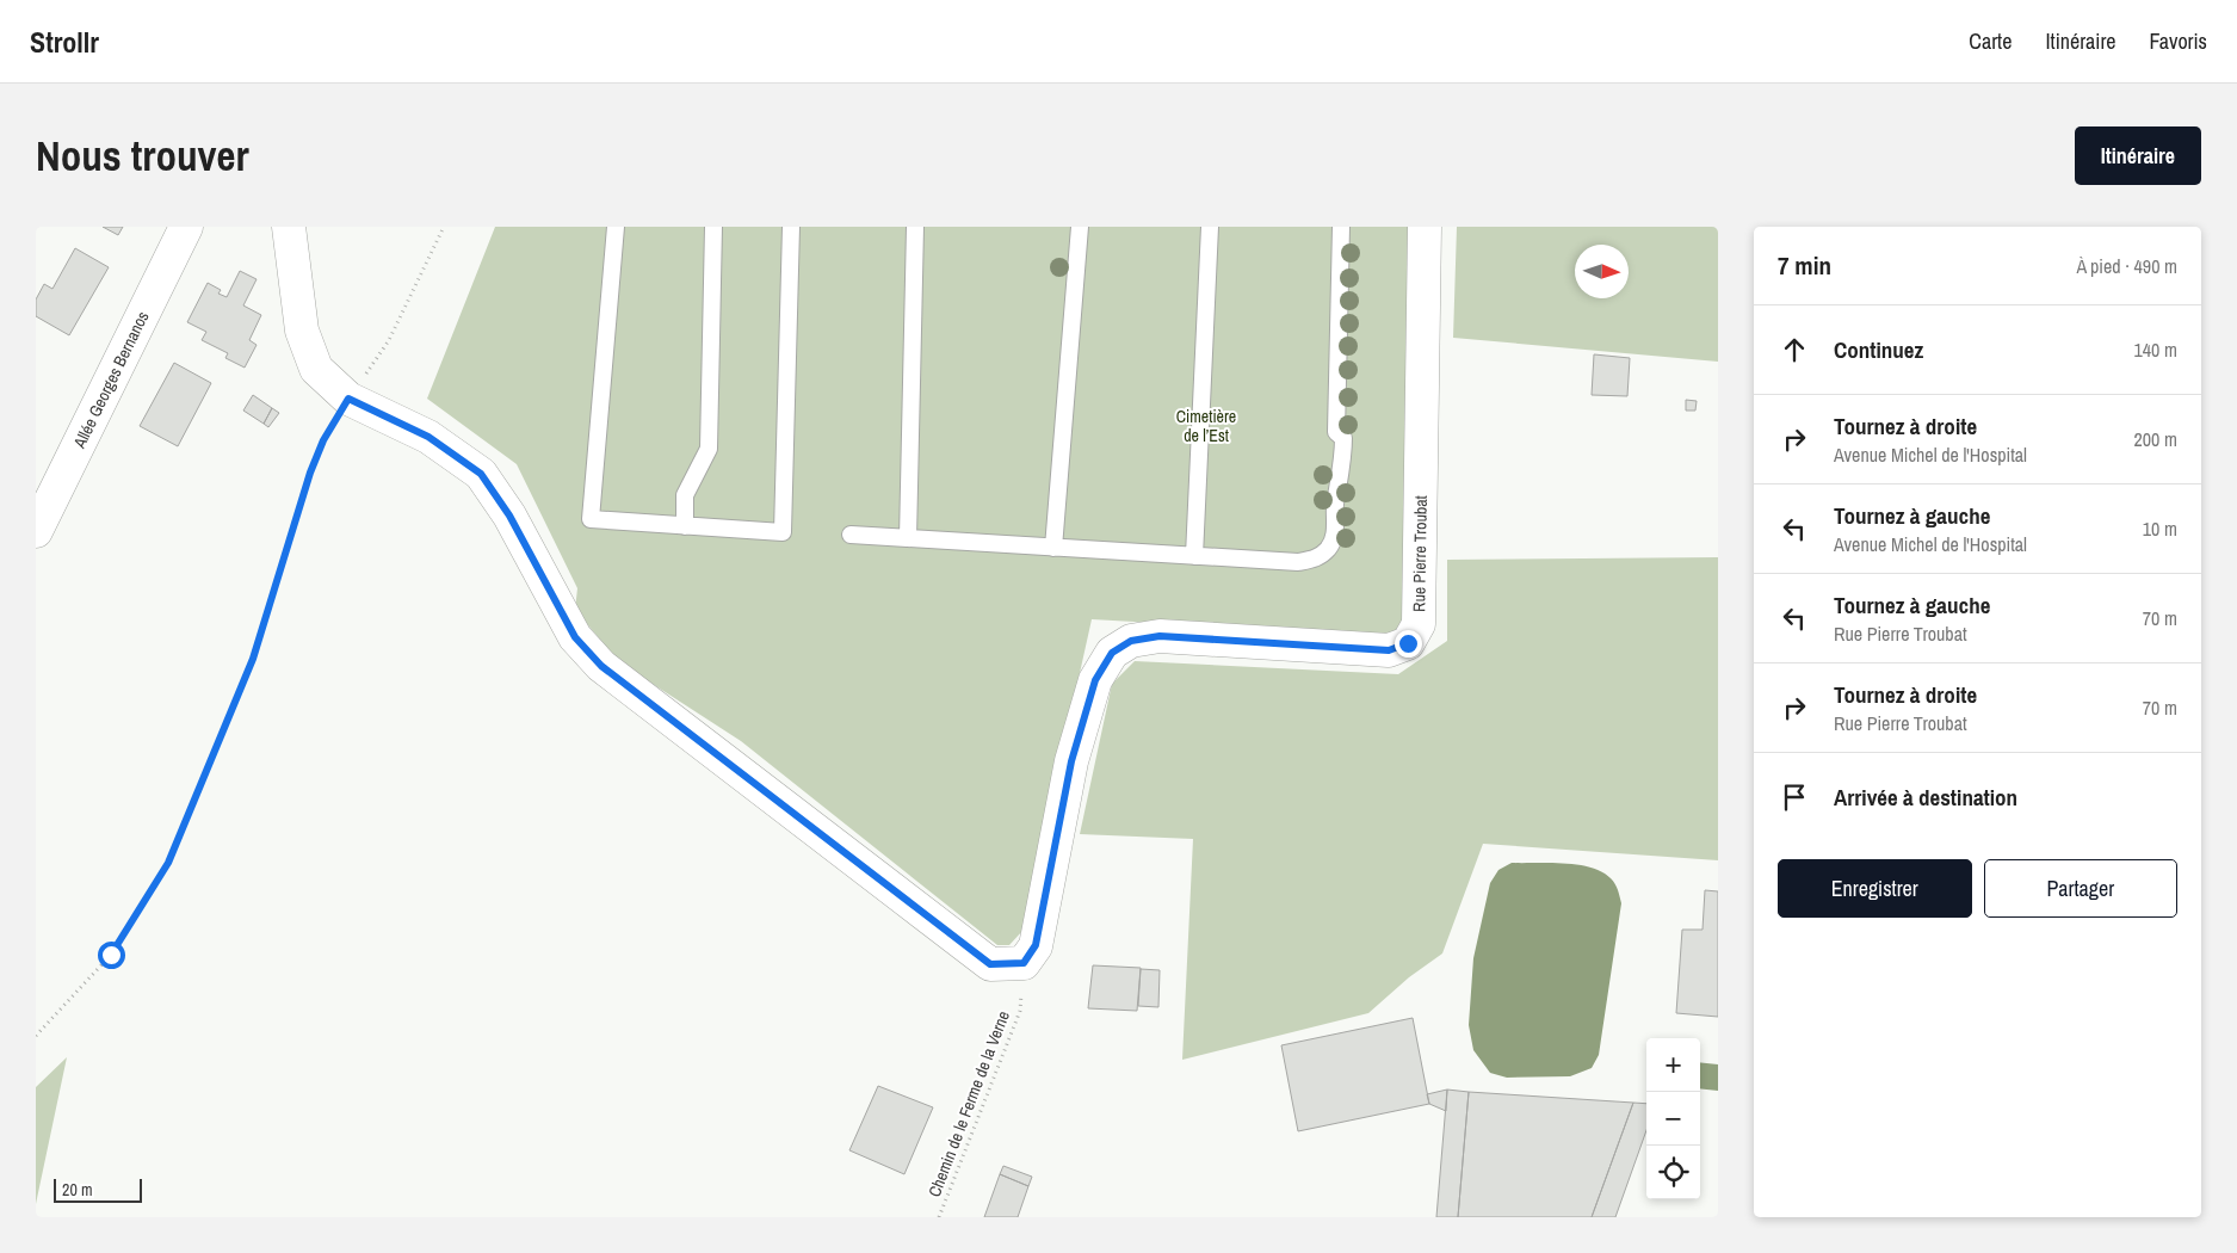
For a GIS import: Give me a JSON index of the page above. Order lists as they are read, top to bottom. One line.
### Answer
{"streets":{"street":["Allée Georges Bernanos","Rue Pierre Troubat"],"path":["Chemin de le Ferme de la Verne"]},"crossings":[["Rue Pierre Troubat","Chemin de le Ferme de la Verne"]],"parks":["Cimetière de l’Est"],"scale_bar":"20 m","north":"right","page":{"header":"Strollr","nav":["Carte","Itinéraire","Favoris"],"buttons":["Itinéraire",["Enregistrer","Partager"]],"title":"Nous trouver","heading":["7 min","À pied · 490 m"],"list":[["Continuez","140 m"],["Tournez à droite","Avenue Michel de l'Hospital","200 m"],["Tournez à gauche","Avenue Michel de l'Hospital","10 m"],["Tournez à gauche","Rue Pierre Troubat","70 m"],["Tournez à droite","Rue Pierre Troubat","70 m"],"Arrivée à destination"],"map_buttons":["+","−"],"scale":"20 m"}}
